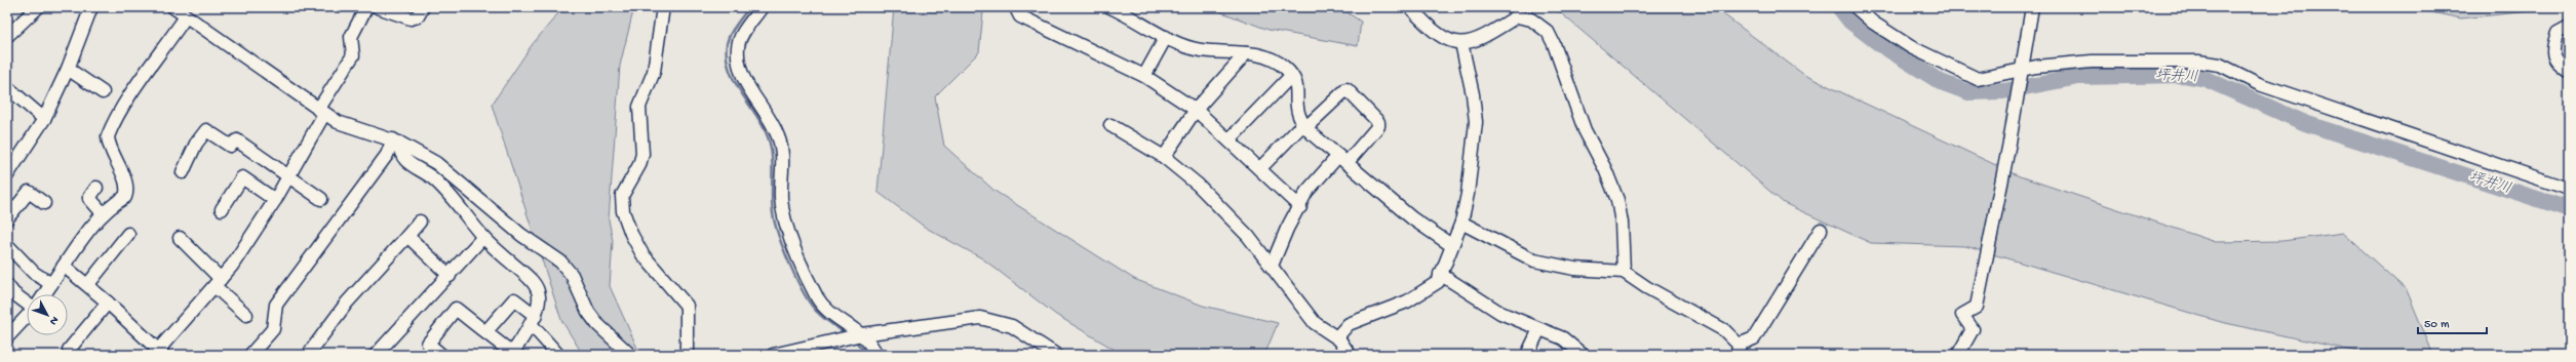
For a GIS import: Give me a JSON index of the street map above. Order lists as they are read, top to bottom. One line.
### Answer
{"water":["坪井川"],"scale_bar":"50 m","north":"bottom right"}
